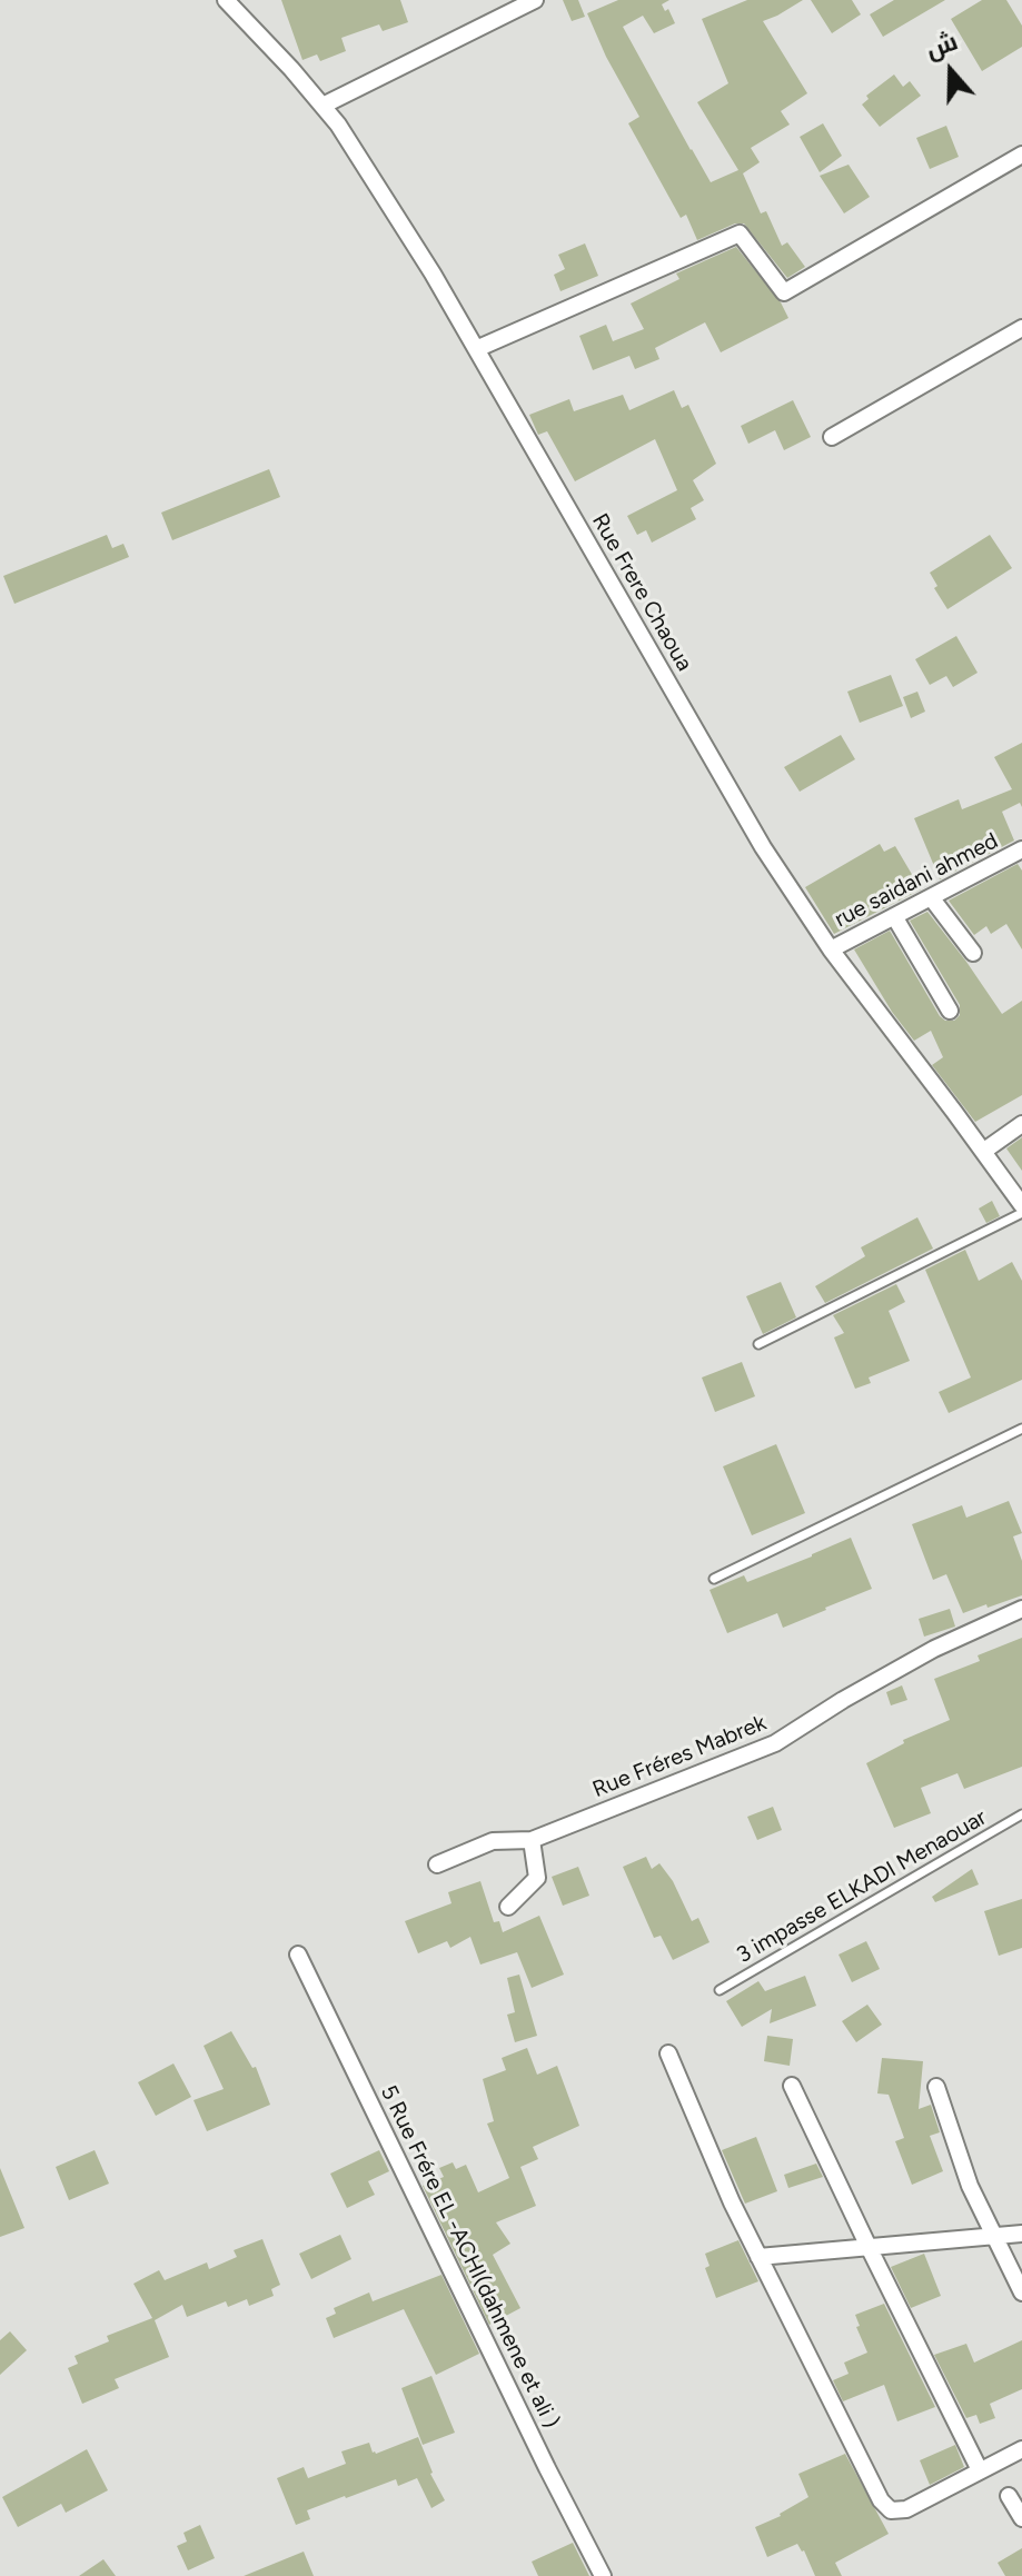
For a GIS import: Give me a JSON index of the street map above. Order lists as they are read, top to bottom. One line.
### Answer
{"streets":{"street":["Rue Frere Chaoua","rue saidani ahmed","Rue Fréres Mabrek","5 Rue Frére EL -ACHI(dahmene et ali )"],"lane":["3 impasse ELKADI Menaouar"]},"crossings":[["Rue Frere Chaoua","rue saidani ahmed"]],"north":"top"}
